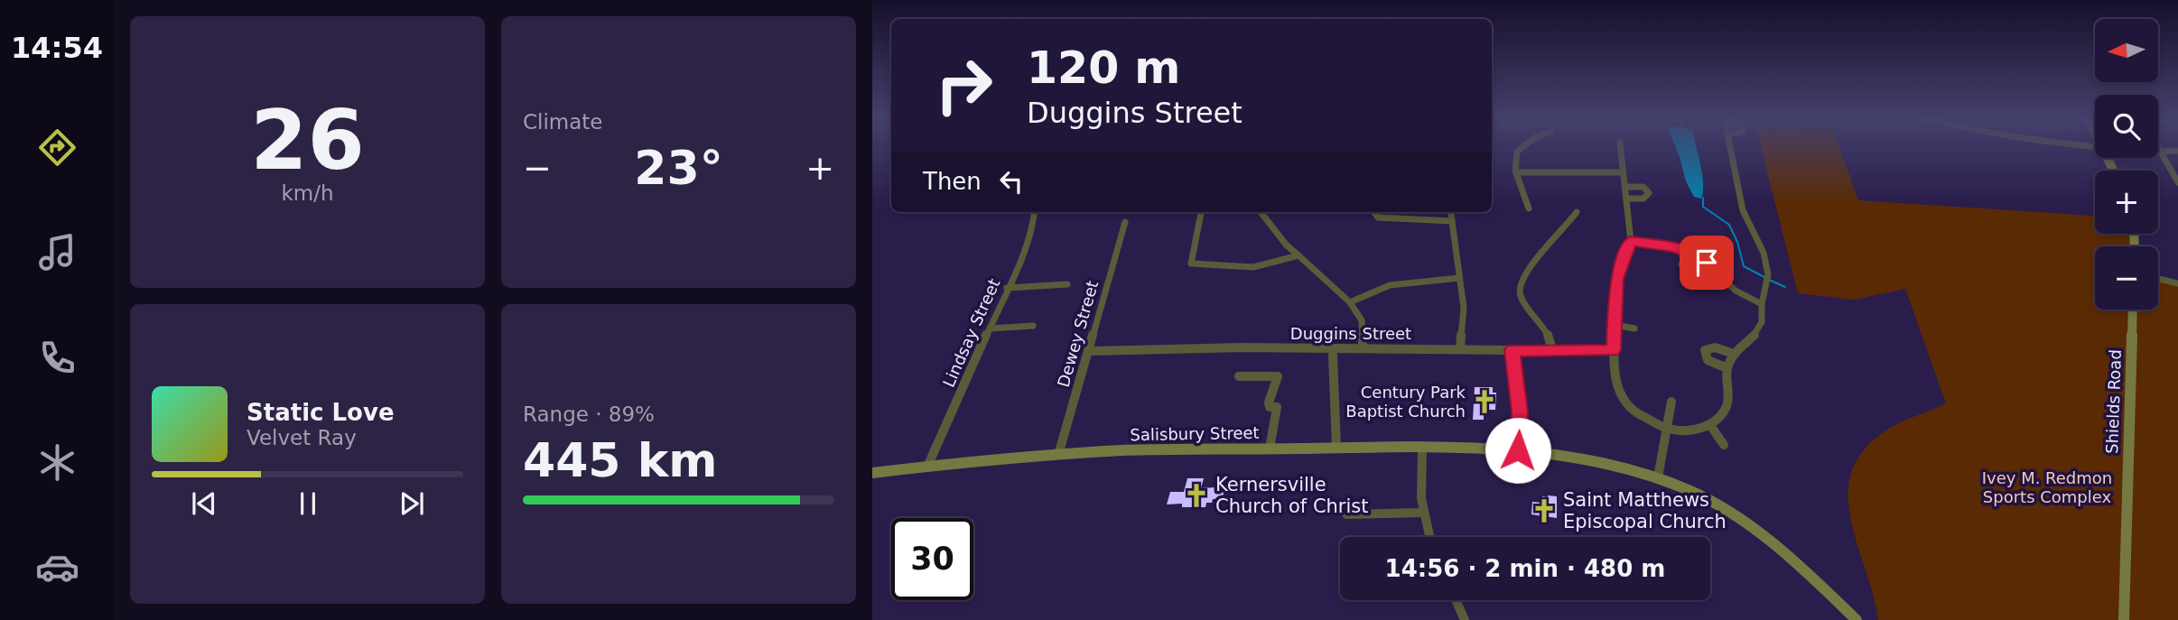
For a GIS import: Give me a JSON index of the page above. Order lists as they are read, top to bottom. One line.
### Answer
{"streets":{"main road":["Shields Road","Salisbury Street"],"street":["Lindsay Street","Dewey Street","Duggins Street"]},"crossings":[["Lindsay Street","Salisbury Street"],["Dewey Street","Duggins Street"],["Dewey Street","Salisbury Street"]],"parks":["Ivey M. Redmon Sports Complex"],"places":{"church":["Century Park Baptist Church","Kernersville Church of Christ","Saint Matthews Episcopal Church"]},"north":"left","page":{"tabs":"14:54","tile":[["26","km/h"],"Climate",["Range · 89%","445 km"]],"map_buttons":["+","−"],"turn":["120 m","Duggins Street"],"heat":["−","23°","+"],"then":"Then","song":["Static Love","Velvet Ray"],"limit":"30","trip":"14:56 · 2 min · 480 m"}}
